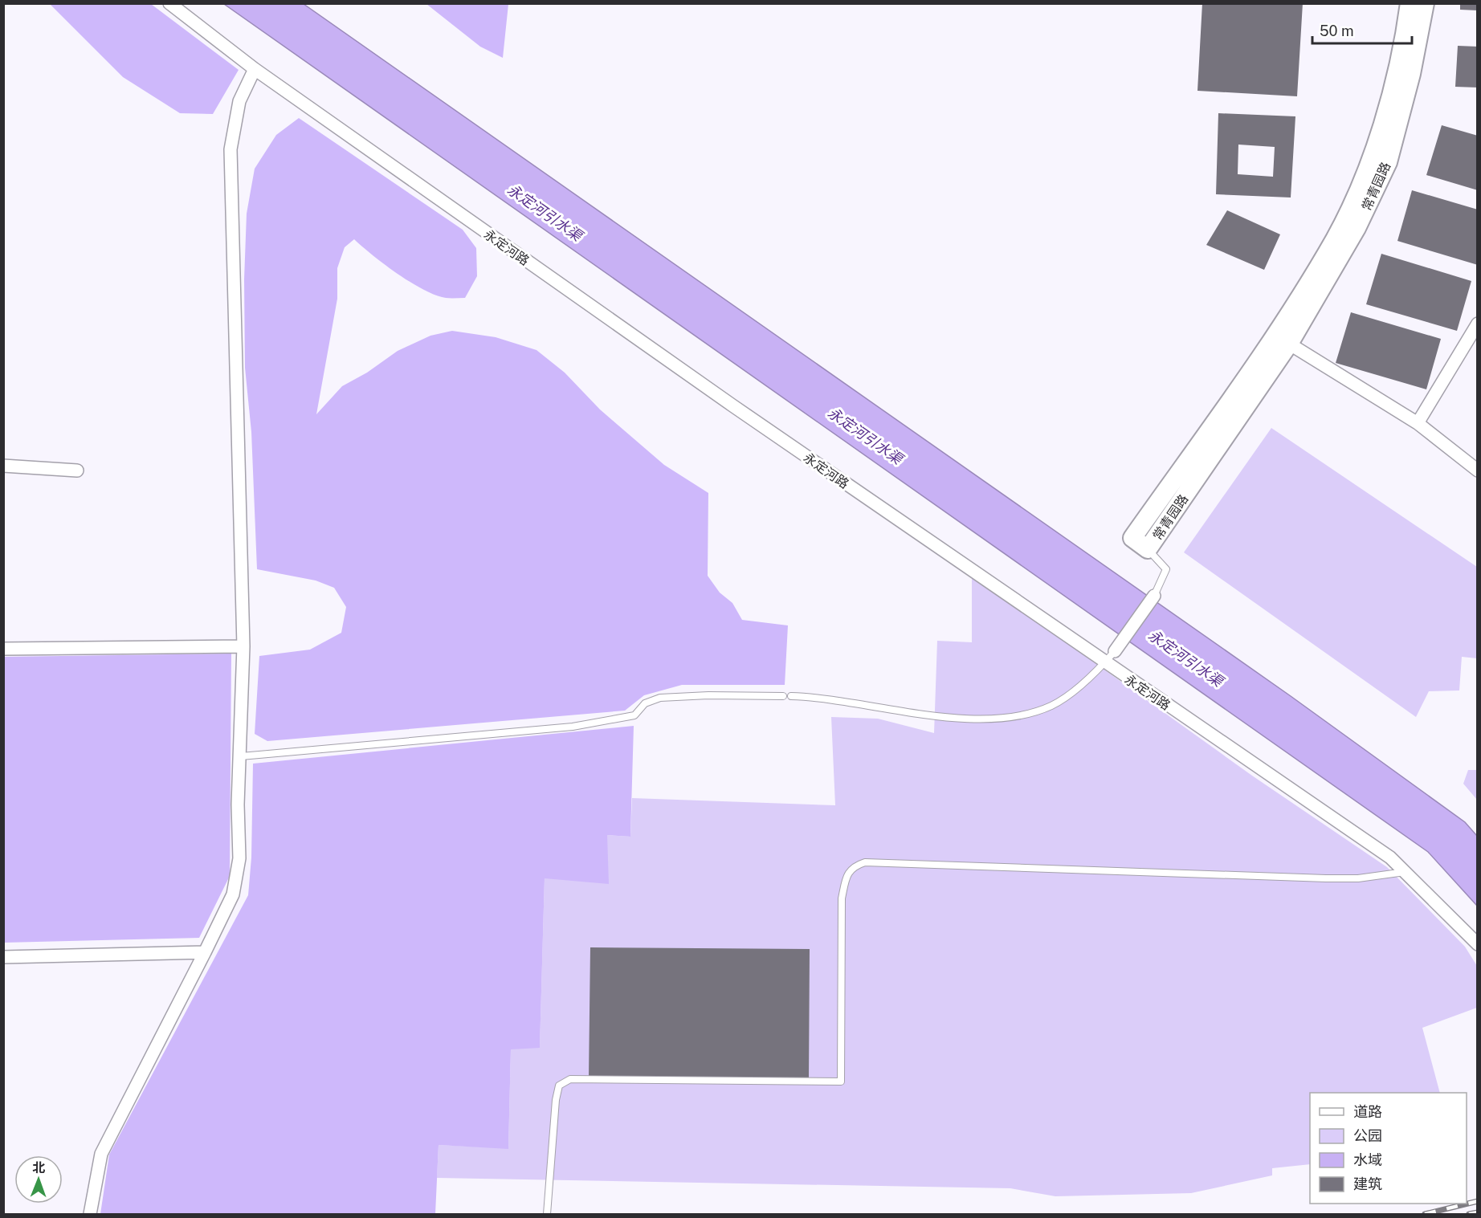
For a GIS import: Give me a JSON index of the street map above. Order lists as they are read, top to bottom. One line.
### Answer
{"streets":{"street":["常青园路","永定河路"]},"water":["永定河引水渠"],"legend":["道路","公园","水域","建筑"],"scale_bar":"50 m","north":"top"}
